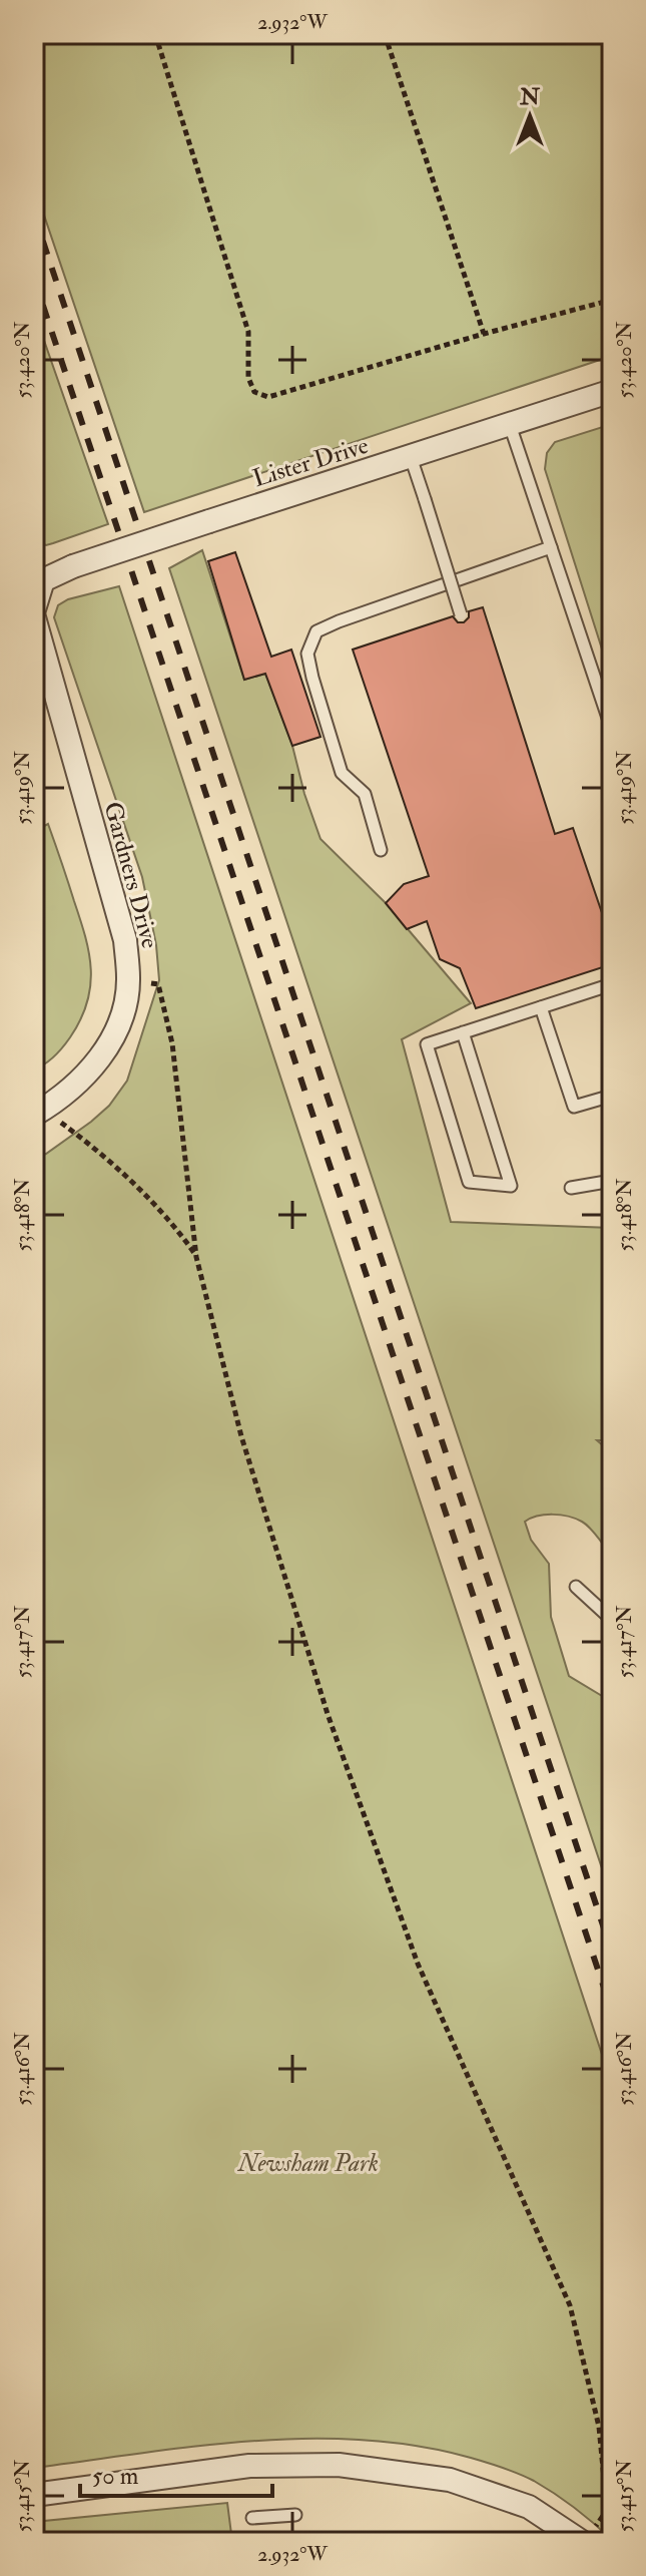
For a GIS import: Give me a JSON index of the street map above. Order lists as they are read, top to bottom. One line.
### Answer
{"streets":{"street":["Lister Drive","Gardners Drive"]},"crossings":[["Lister Drive","Gardners Drive"]],"parks":["Newsham Park"],"scale_bar":"50 m","north":"top","coordinates":["2.932°W","53.420°N","53.419°N","53.418°N","53.417°N","53.416°N","53.415°N"]}
